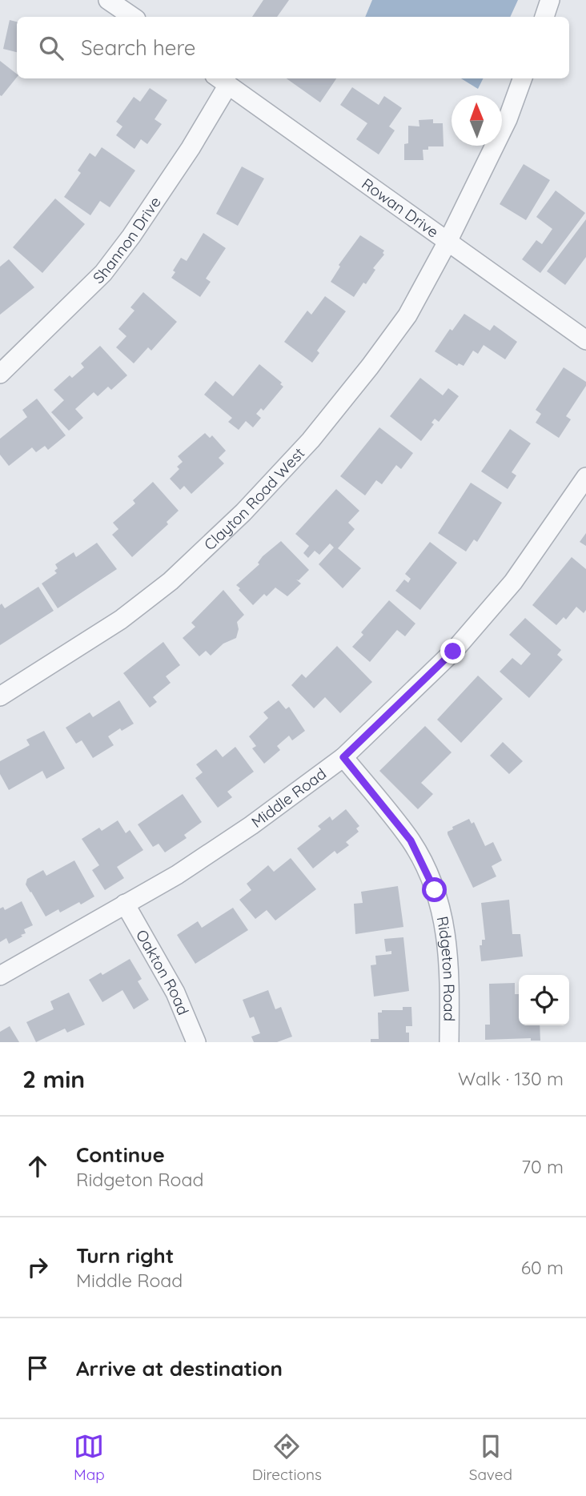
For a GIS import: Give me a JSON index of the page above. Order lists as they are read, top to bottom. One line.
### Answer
{"streets":{"street":["Rowan Drive","Shannon Drive","Clayton Road West","Middle Road","Ridgeton Road","Oakton Road"]},"crossings":[["Rowan Drive","Shannon Drive"],["Rowan Drive","Clayton Road West"],["Middle Road","Ridgeton Road"],["Middle Road","Oakton Road"]],"north":"top","page":{"search":"Search here","heading":["2 min","Walk · 130 m"],"list":[["Continue","Ridgeton Road","70 m"],["Turn right","Middle Road","60 m"],"Arrive at destination"],"nav":["Map","Directions","Saved"]}}
